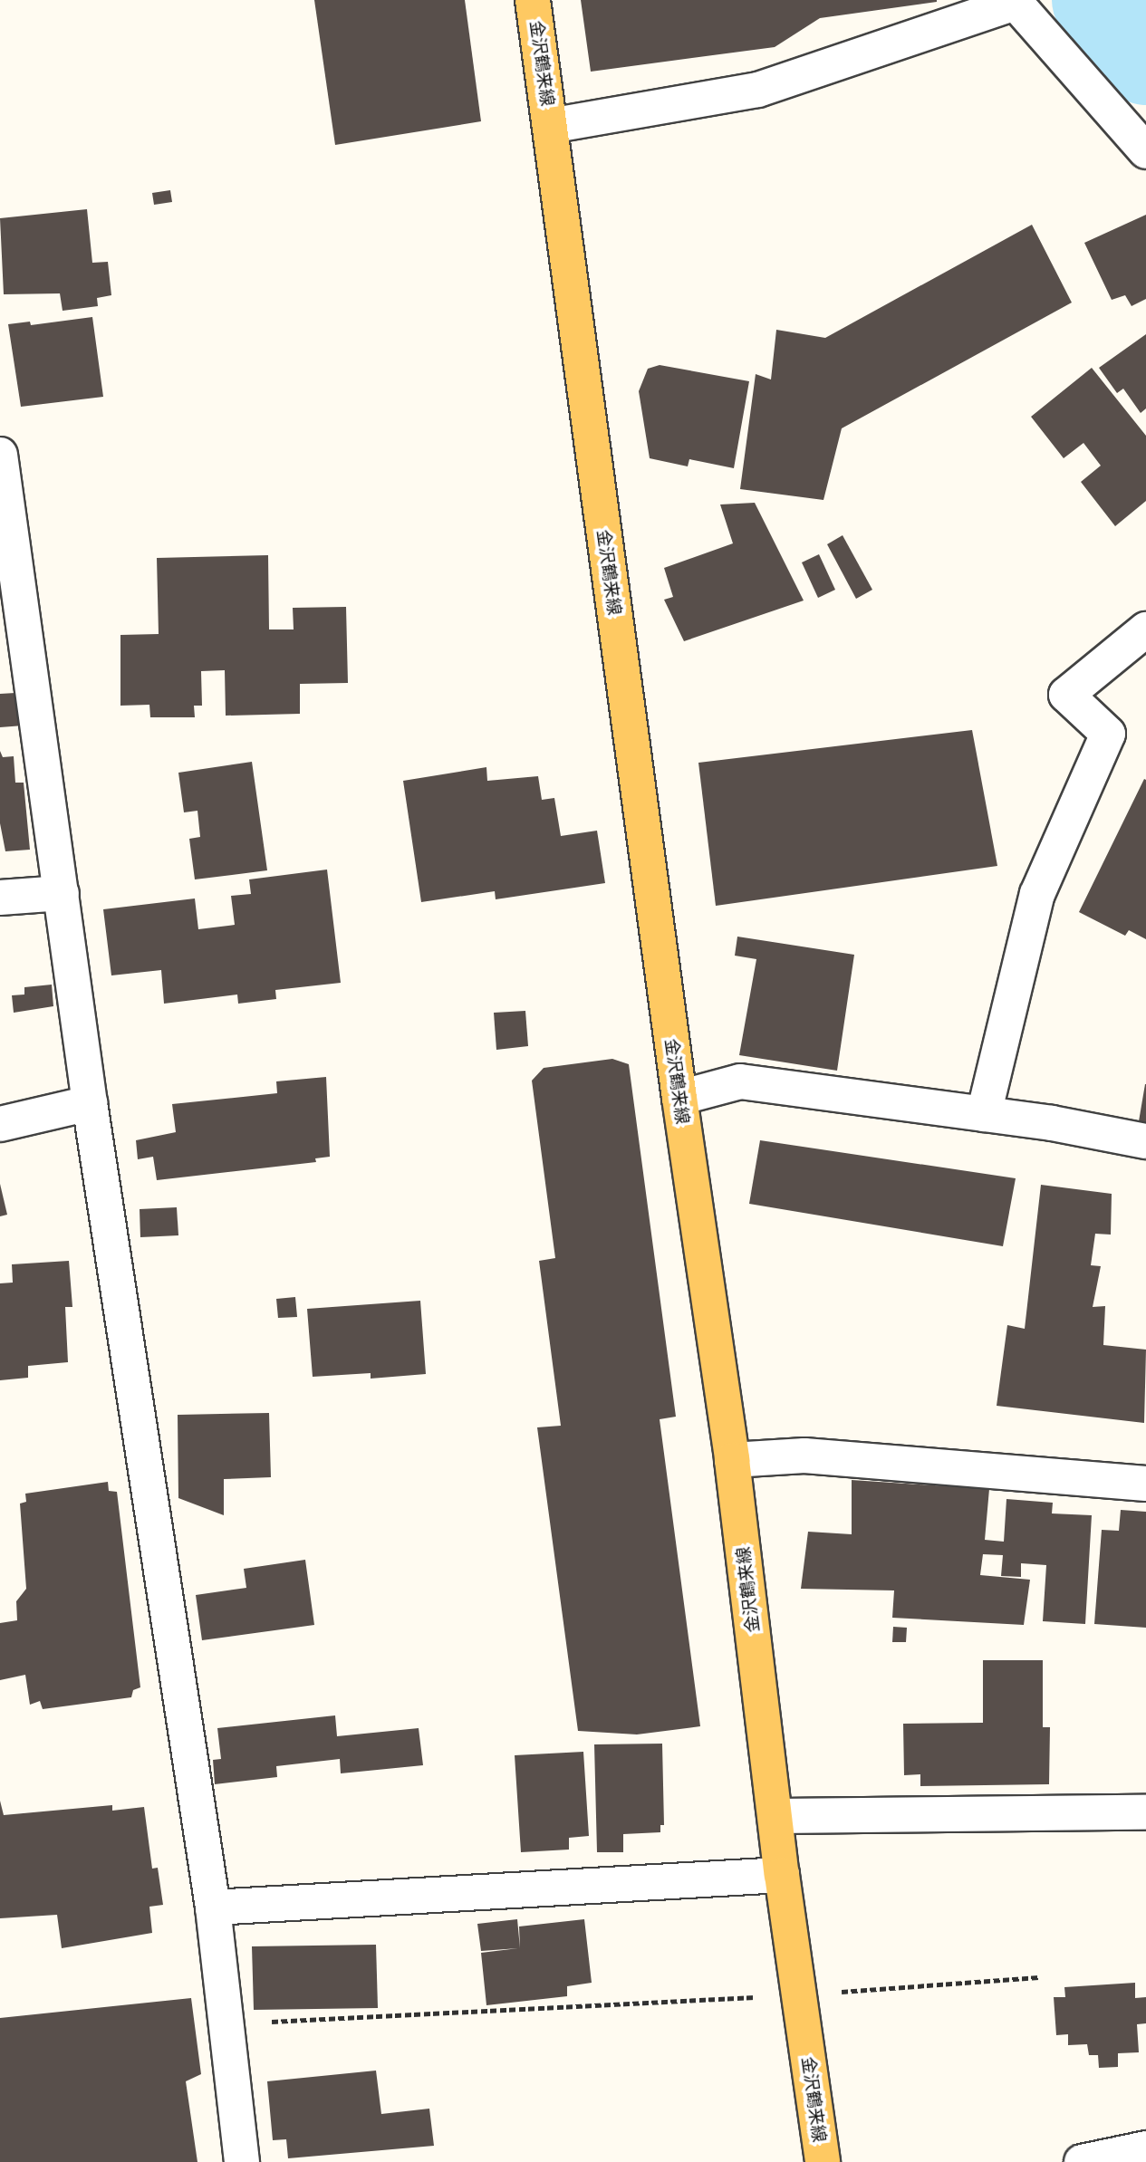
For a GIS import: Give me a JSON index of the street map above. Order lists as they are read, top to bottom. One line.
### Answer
{"streets":{"main road":["金沢鶴来線"]}}
